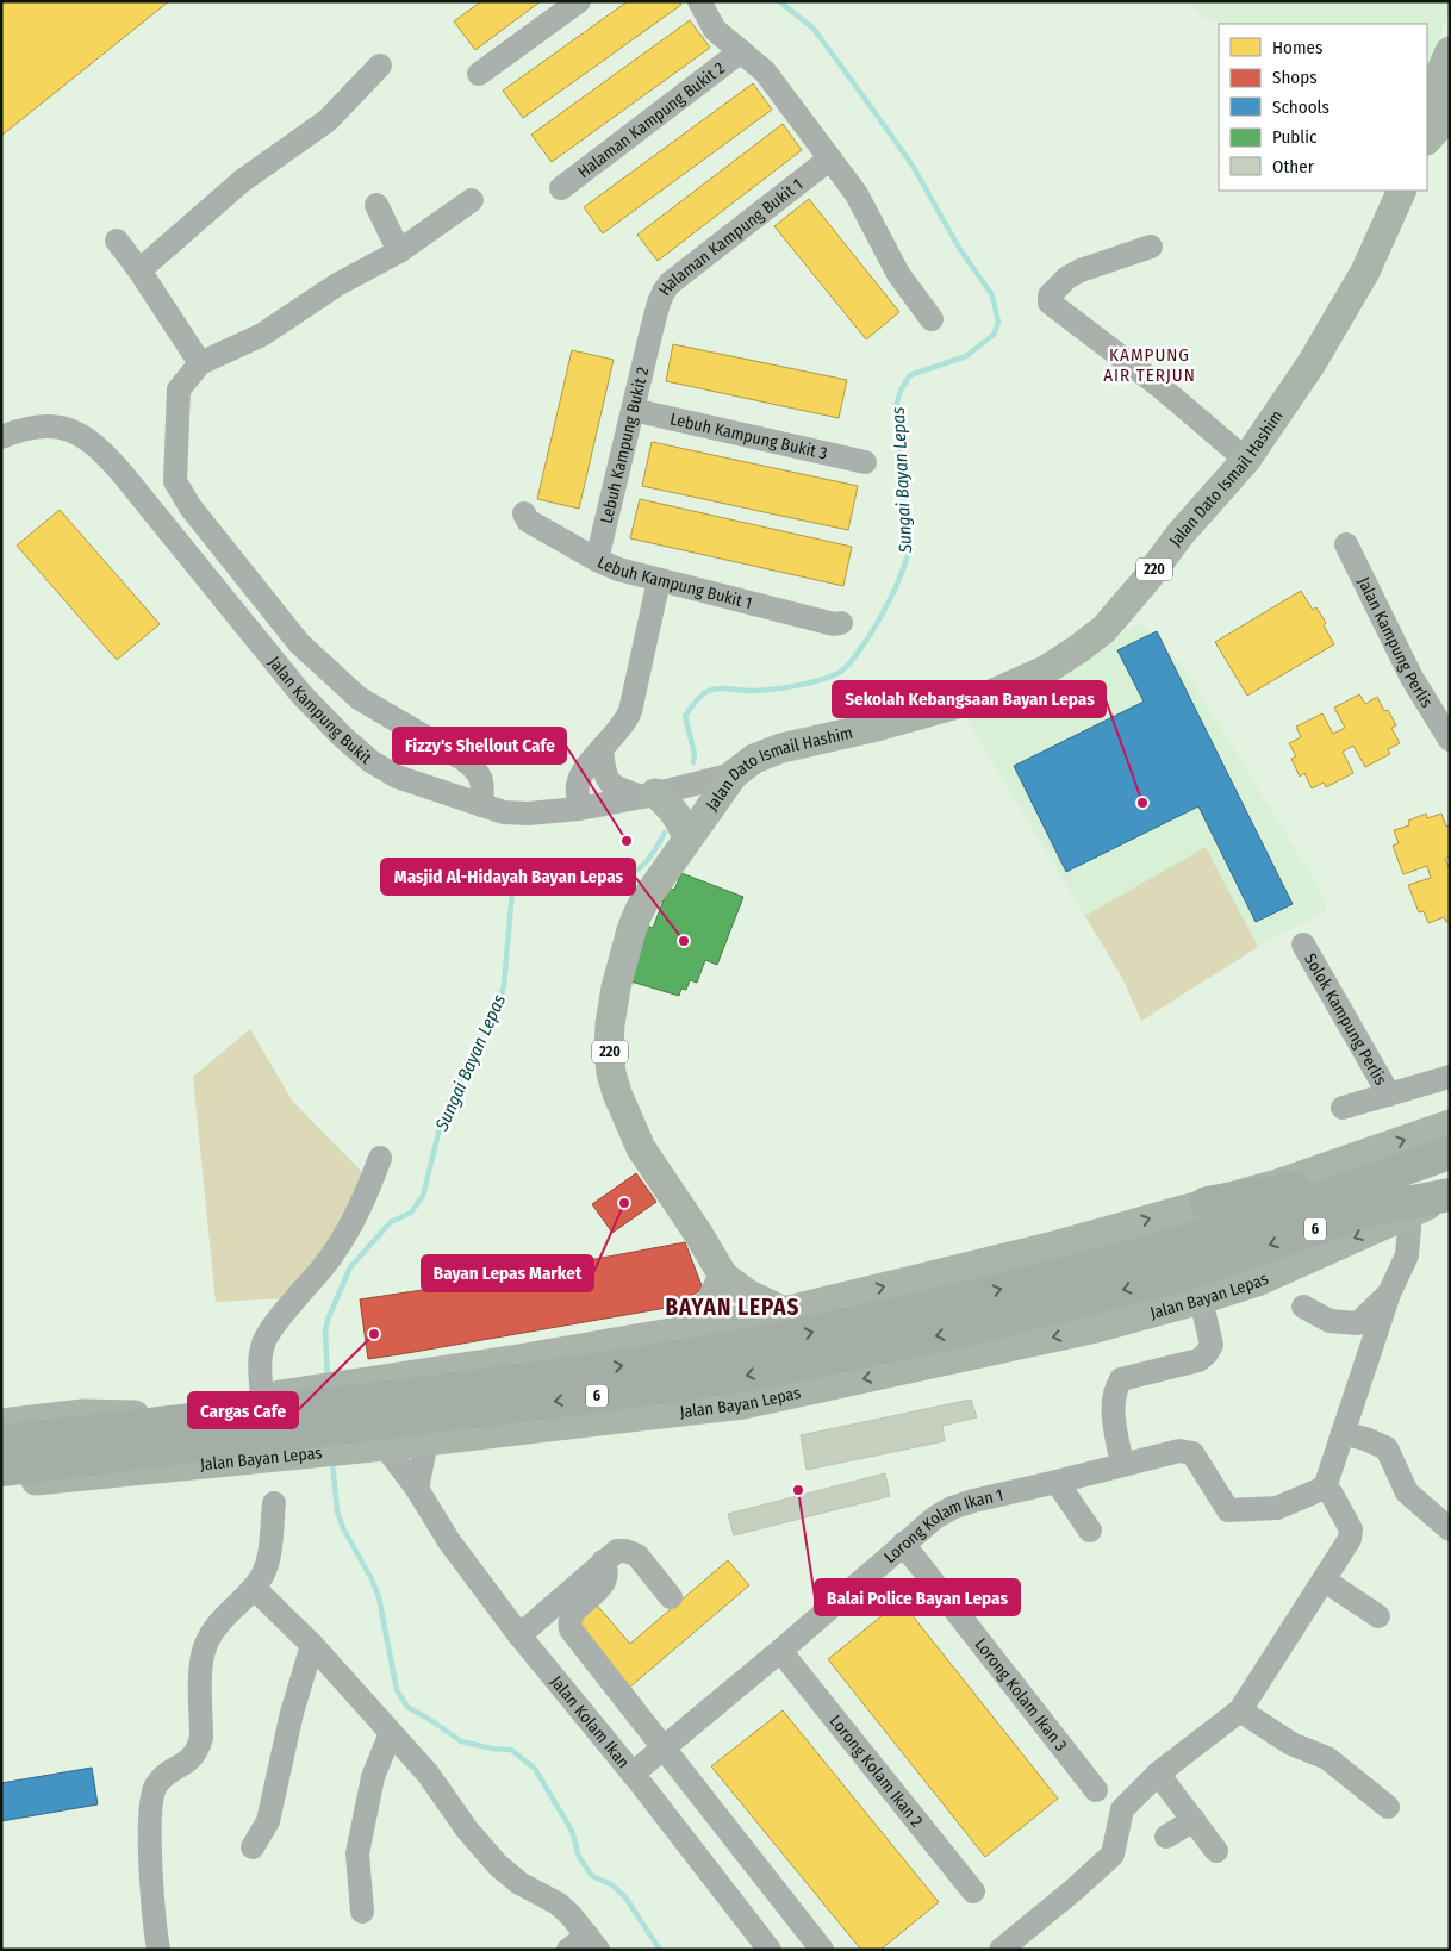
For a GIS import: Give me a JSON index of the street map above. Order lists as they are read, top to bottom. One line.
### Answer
{"streets":{"highway":["6","Jalan Bayan Lepas"],"main road":["Jalan Dato Ismail Hashim","220"],"street":["Halaman Kampung Bukit 2","Halaman Kampung Bukit 1","Lebuh Kampung Bukit 3","Lebuh Kampung Bukit 2","Lebuh Kampung Bukit 1","Jalan Kampung Perlis","Jalan Kampung Bukit","Solok Kampung Perlis","Lorong Kolam Ikan 1","Lorong Kolam Ikan 3","Jalan Kolam Ikan","Lorong Kolam Ikan 2"]},"crossings":[["Halaman Kampung Bukit 1","Lebuh Kampung Bukit 2"],["Lebuh Kampung Bukit 3","Lebuh Kampung Bukit 2"],["Lebuh Kampung Bukit 2","Lebuh Kampung Bukit 1"],["Jalan Dato Ismail Hashim","Jalan Kampung Bukit"],["Jalan Bayan Lepas","Jalan Kolam Ikan"],["Lorong Kolam Ikan 1","Lorong Kolam Ikan 3"],["Lorong Kolam Ikan 1","Jalan Kolam Ikan"],["Lorong Kolam Ikan 1","Lorong Kolam Ikan 2"]],"districts":["KAMPUNG AIR TERJUN","BAYAN LEPAS"],"water":["Sungai Bayan Lepas"],"places":["Sekolah Kebangsaan Bayan Lepas","Fizzy's Shellout Cafe","Masjid Al-Hidayah Bayan Lepas","Bayan Lepas Market","Cargas Cafe","Balai Police Bayan Lepas"],"legend":["Homes","Shops","Schools","Public","Other"]}
